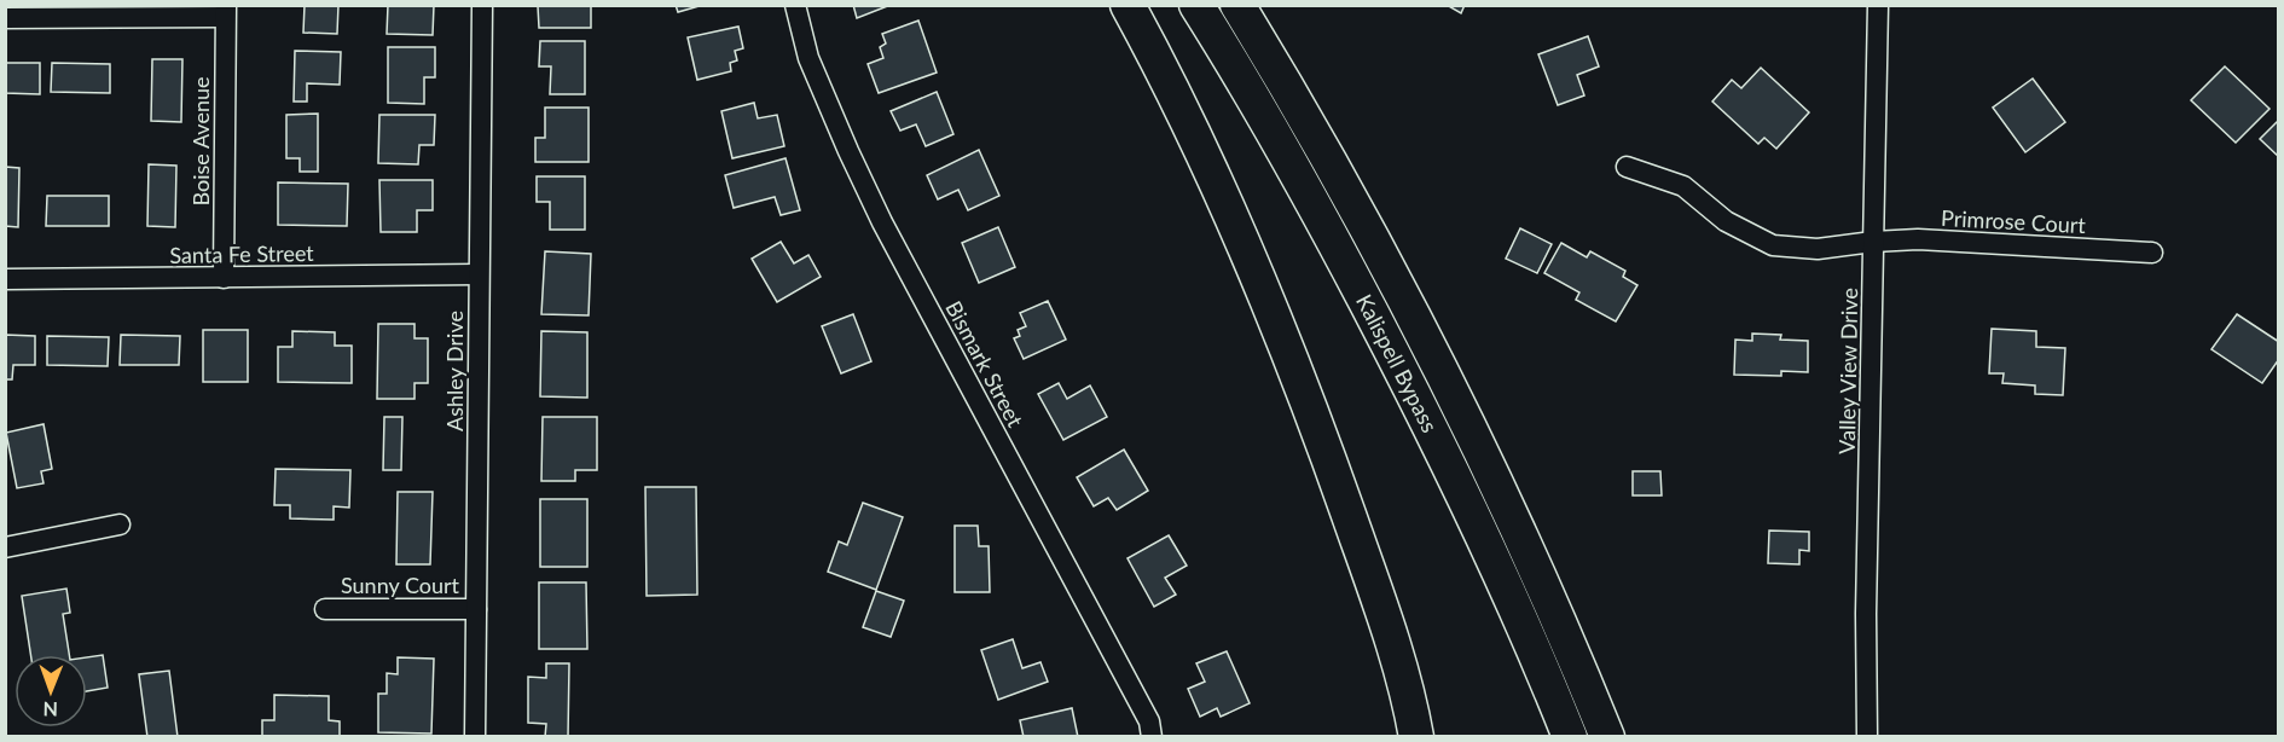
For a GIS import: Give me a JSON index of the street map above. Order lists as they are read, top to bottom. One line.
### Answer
{"streets":{"highway":["Kalispell Bypass"],"street":["Boise Avenue","Primrose Court","Santa Fe Street","Bismark Street","Ashley Drive","Valley View Drive","Sunny Court"]},"crossings":[["Boise Avenue","Santa Fe Street"],["Primrose Court","Valley View Drive"],["Santa Fe Street","Ashley Drive"],["Ashley Drive","Sunny Court"]],"north":"bottom"}
